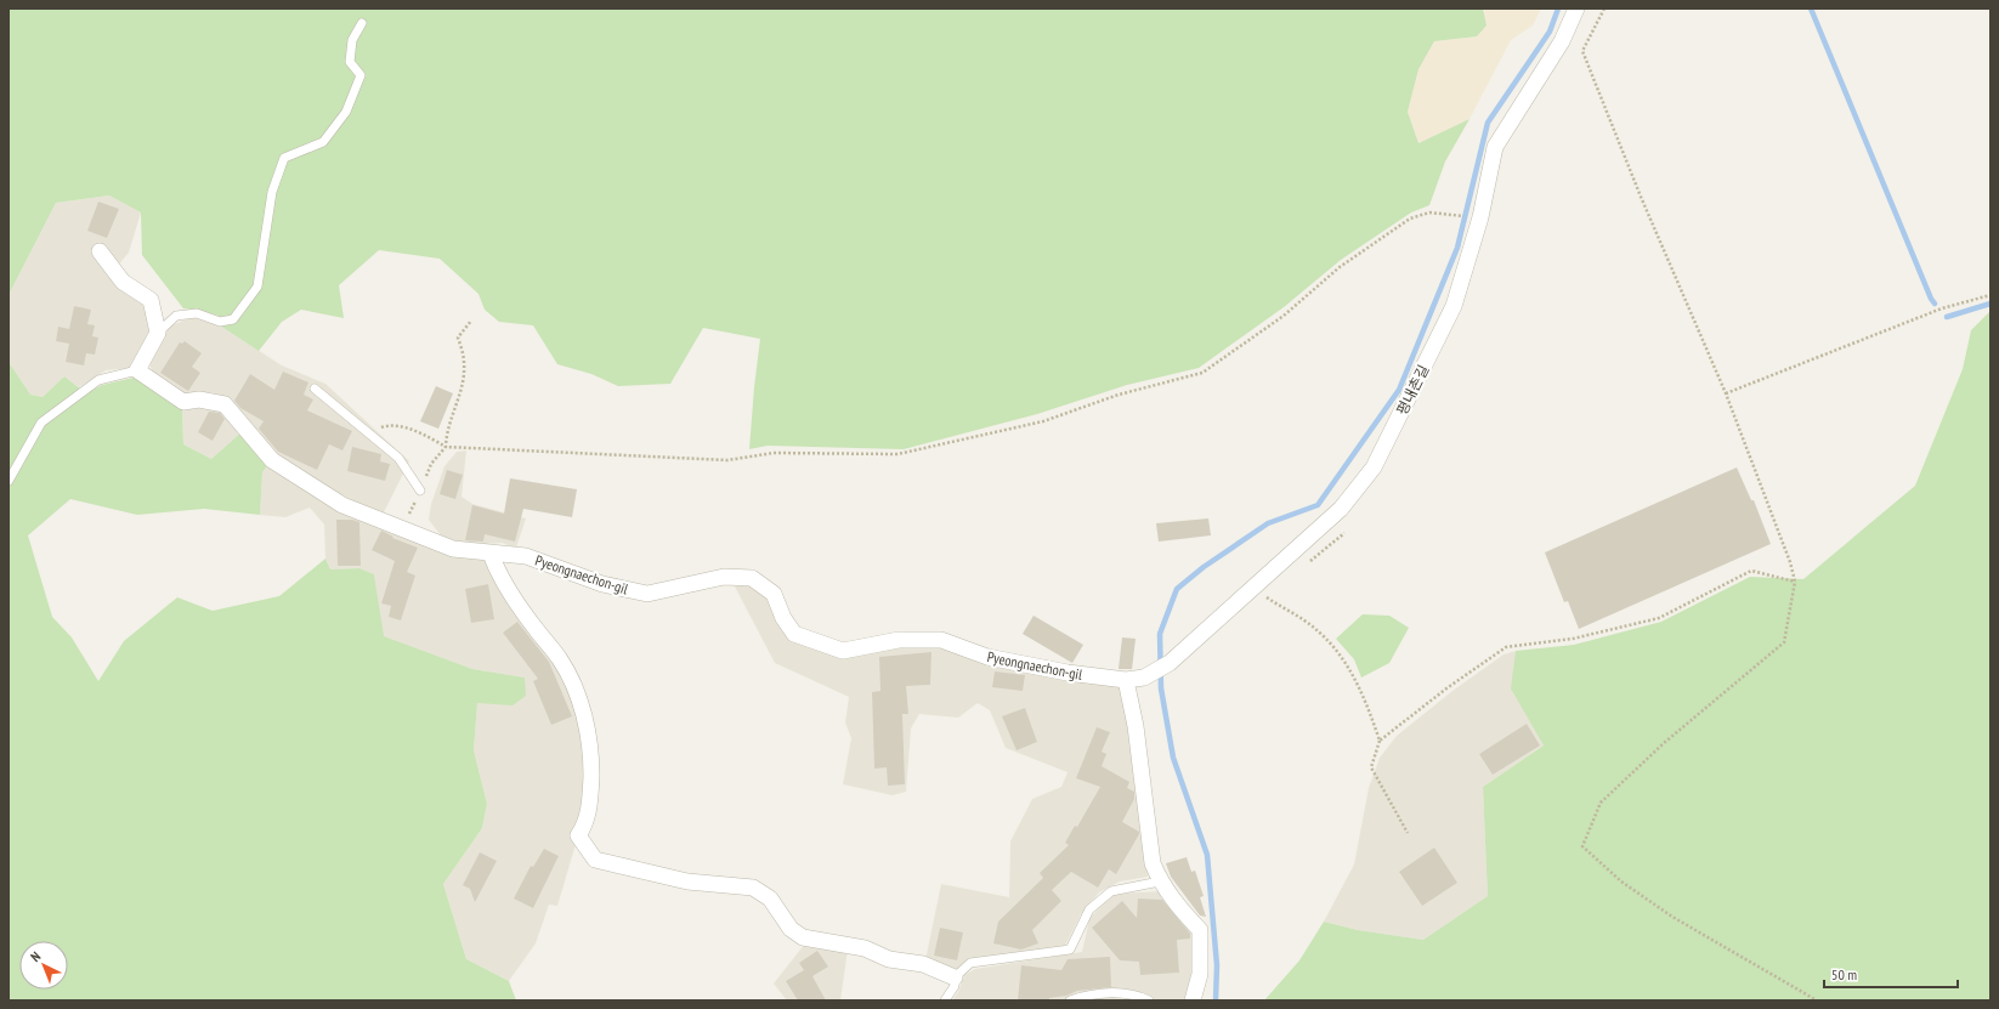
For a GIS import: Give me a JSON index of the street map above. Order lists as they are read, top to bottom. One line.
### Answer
{"streets":{"street":["평내촌길","Pyeongnaechon-gil"]},"crossings":[["평내촌길","Pyeongnaechon-gil"]],"scale_bar":"50 m","north":"top left"}
